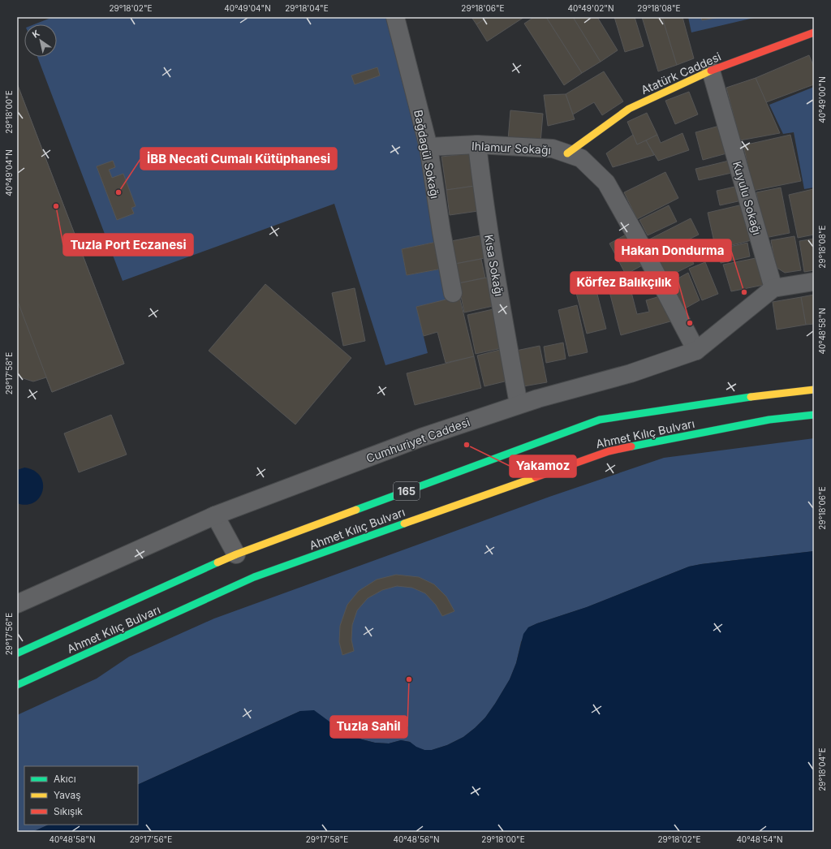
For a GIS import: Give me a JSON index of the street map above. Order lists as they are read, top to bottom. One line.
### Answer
{"streets":{"main road":["Atatürk Caddesi","Ahmet Kılıç Bulvarı","165"],"street":["Ihlamur Sokağı","Bağdagül Sokağı","Kuyulu Sokağı","Kısa Sokağı","Cumhuriyet Caddesi"]},"crossings":[["Atatürk Caddesi","Ihlamur Sokağı"],["Atatürk Caddesi","Kuyulu Sokağı"],["Ihlamur Sokağı","Bağdagül Sokağı"],["Ihlamur Sokağı","Kısa Sokağı"],["Ihlamur Sokağı","Cumhuriyet Caddesi"],["Kuyulu Sokağı","Cumhuriyet Caddesi"],["Kısa Sokağı","Cumhuriyet Caddesi"]],"places":["İBB Necati Cumalı Kütüphanesi","Tuzla Port Eczanesi","Hakan Dondurma","Körfez Balıkçılık","Yakamoz","Tuzla Sahil"],"legend":["Akıcı","Yavaş","Sıkışık"],"north":"top left","coordinates":["29°18'02\"E","40°49'04\"N","29°18'04\"E","29°18'06\"E","40°49'02\"N","29°18'08\"E","40°49'00\"N","29°18'00\"E","40°48'58\"N","29°17'58\"E","29°17'56\"E","40°48'56\"N","40°48'54\"N"]}
